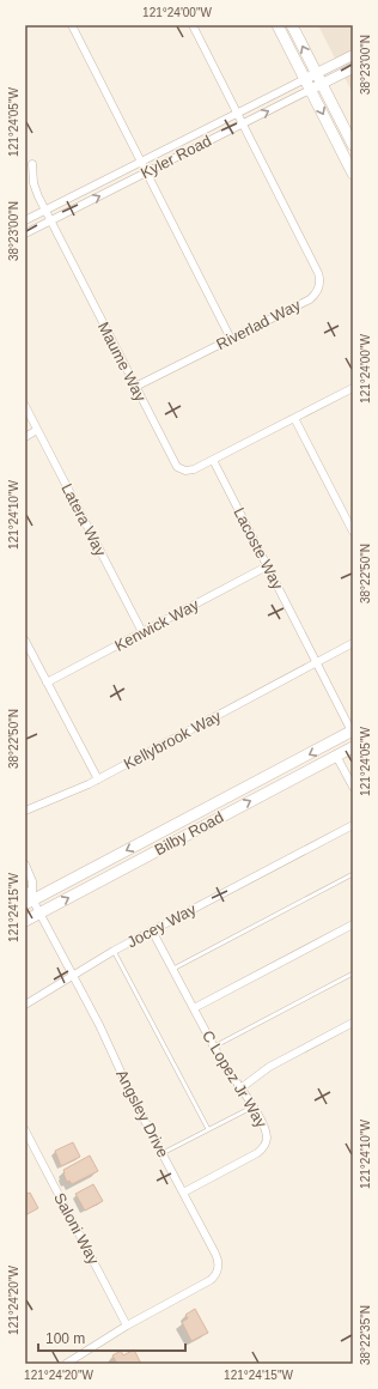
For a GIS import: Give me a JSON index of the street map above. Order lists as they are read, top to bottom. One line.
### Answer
{"streets":{"main road":["Bilby Road"],"street":["Kyler Road","Riverlad Way","Maume Way","Latera Way","Lacoste Way","Kenwick Way","Kellybrook Way","Jocey Way","C Lopez Jr Way","Angsley Drive","Saloni Way"]},"crossings":[["Kyler Road","Riverlad Way"],["Kyler Road","Maume Way"],["Riverlad Way","Maume Way"],["Maume Way","Lacoste Way"],["Latera Way","Kenwick Way"],["Lacoste Way","Kenwick Way"],["Lacoste Way","Kellybrook Way"],["Lacoste Way","Bilby Road"],["Bilby Road","Angsley Drive"],["Jocey Way","C Lopez Jr Way"],["Jocey Way","Angsley Drive"],["C Lopez Jr Way","Angsley Drive"],["Angsley Drive","Saloni Way"]],"scale_bar":"100 m","coordinates":["121°24'00\"W","38°23'00\"N","121°24'05\"W","121°24'10\"W","38°22'50\"N","121°24'15\"W","121°24'20\"W","38°22'35\"N"]}
